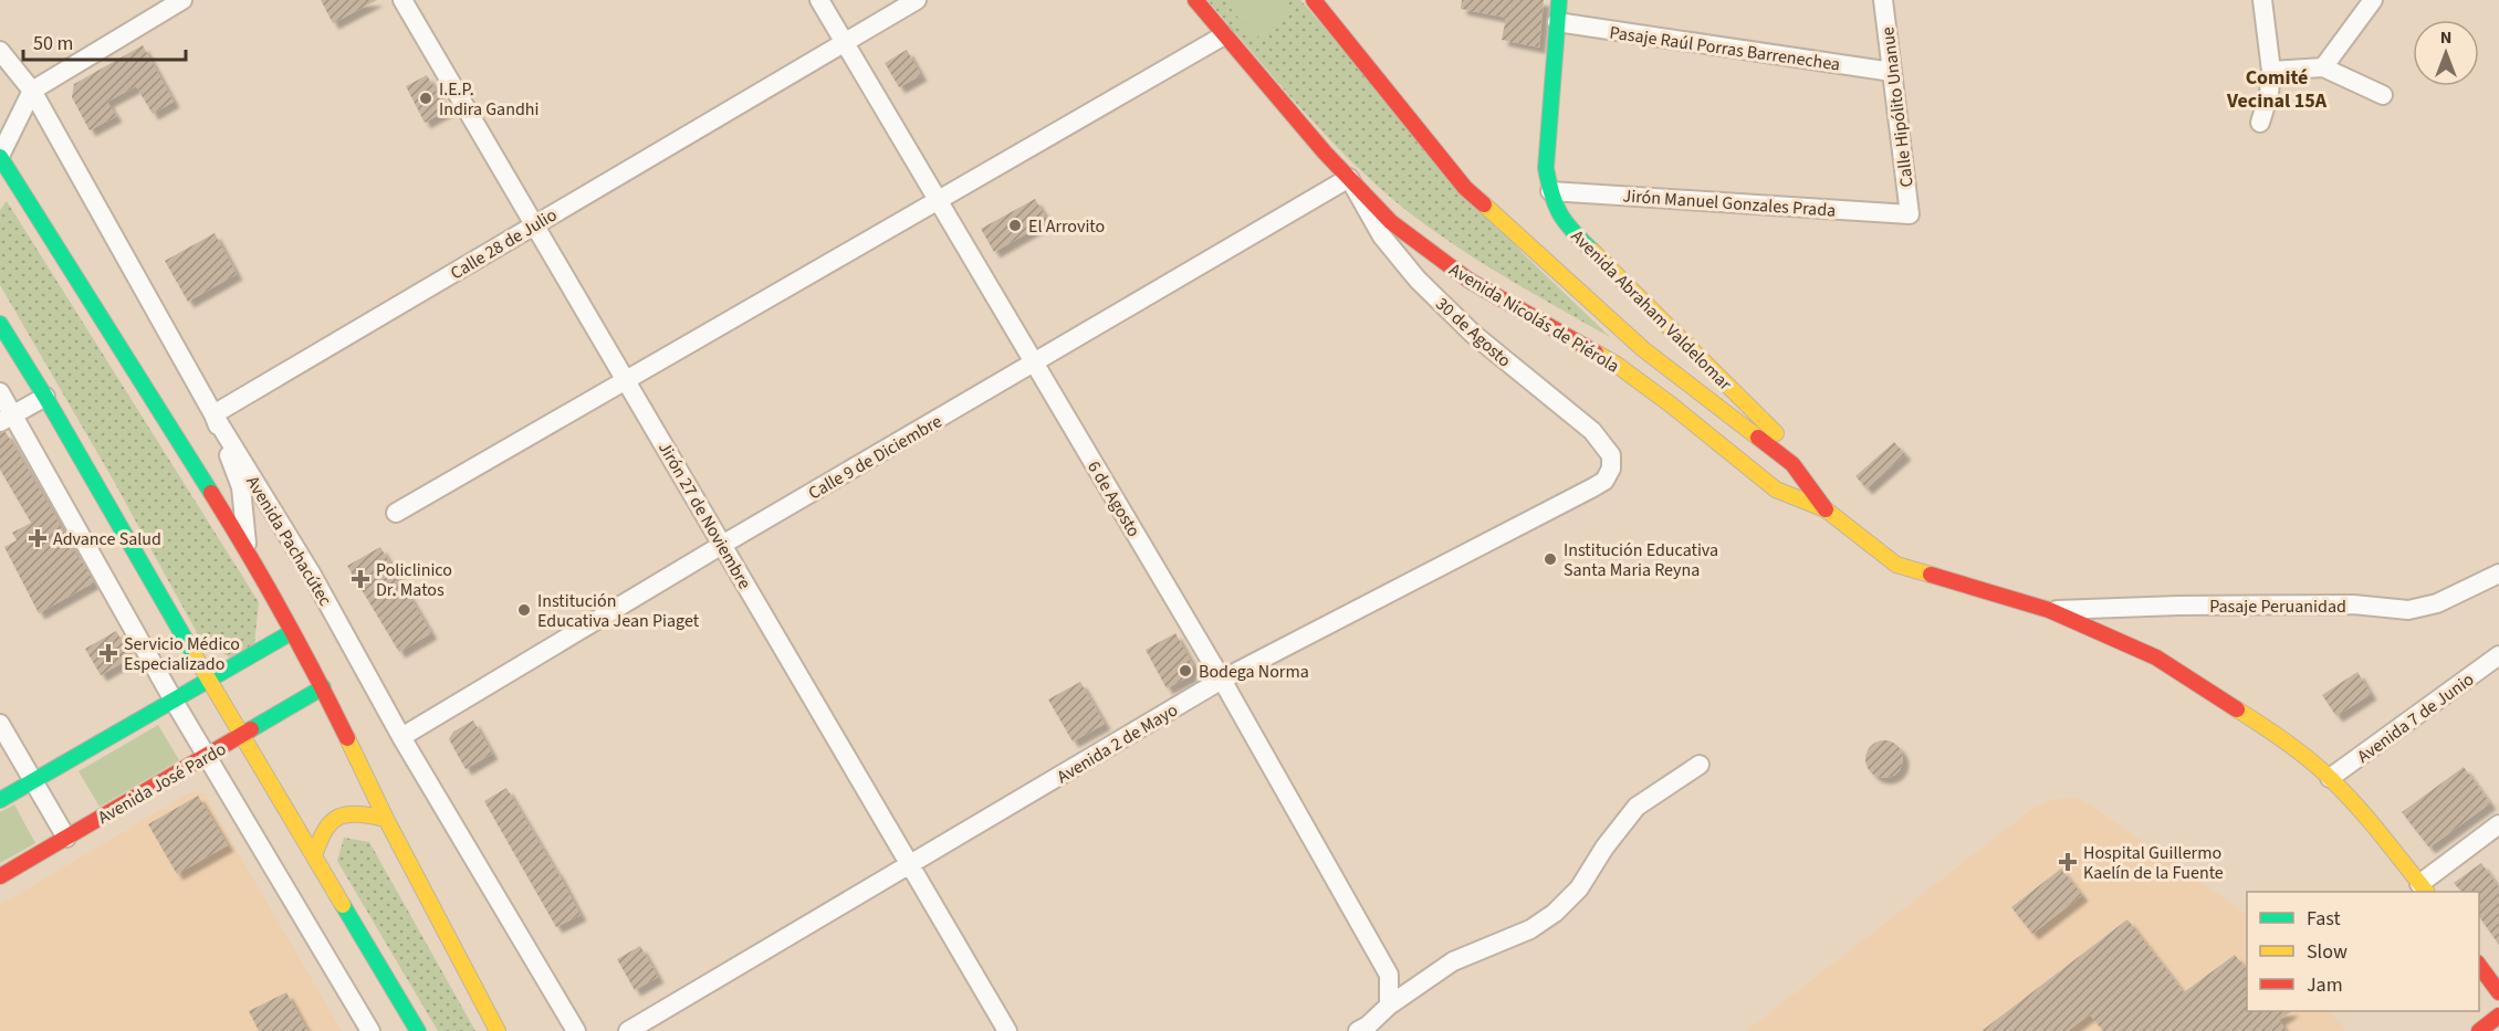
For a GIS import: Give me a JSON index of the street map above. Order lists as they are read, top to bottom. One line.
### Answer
{"streets":{"main road":["Avenida Abraham Valdelomar","Avenida Nicolás de Piérola","Avenida José Pardo"],"street":["Pasaje Raúl Porras Barrenechea","Calle Hipólito Unanue","Jirón Manuel Gonzales Prada","Calle 28 de Julio","30 de Agosto","Calle 9 de Diciembre","6 de Agosto","Jirón 27 de Noviembre","Avenida Pachacútec","Pasaje Peruanidad","Avenida 7 de Junio","Avenida 2 de Mayo"]},"crossings":[["Pasaje Raúl Porras Barrenechea","Calle Hipólito Unanue"],["Pasaje Raúl Porras Barrenechea","Avenida Abraham Valdelomar"],["Calle Hipólito Unanue","Jirón Manuel Gonzales Prada"],["Jirón Manuel Gonzales Prada","Avenida Abraham Valdelomar"],["Calle 28 de Julio","6 de Agosto"],["Calle 28 de Julio","Jirón 27 de Noviembre"],["Calle 28 de Julio","Avenida Pachacútec"],["Avenida Abraham Valdelomar","Avenida Nicolás de Piérola"],["Avenida Nicolás de Piérola","30 de Agosto"],["Avenida Nicolás de Piérola","Calle 9 de Diciembre"],["Avenida Nicolás de Piérola","Pasaje Peruanidad"],["Avenida Nicolás de Piérola","Avenida 7 de Junio"],["30 de Agosto","Calle 9 de Diciembre"],["30 de Agosto","Avenida 2 de Mayo"],["Calle 9 de Diciembre","6 de Agosto"],["Calle 9 de Diciembre","Jirón 27 de Noviembre"],["Calle 9 de Diciembre","Avenida Pachacútec"],["6 de Agosto","Avenida 2 de Mayo"],["Jirón 27 de Noviembre","Avenida 2 de Mayo"]],"districts":["Comité Vecinal 15A"],"places":{"other":["I.E.P. Indira Gandhi","El Arrovito","Institución Educativa Santa Maria Reyna","Institución Educativa Jean Piaget","Bodega Norma"],"health":["Advance Salud","Policlinico Dr. Matos","Servicio Médico Especializado","Hospital Guillermo Kaelín de la Fuente"]},"legend":["Fast","Slow","Jam"],"scale_bar":"50 m","north":"top"}
